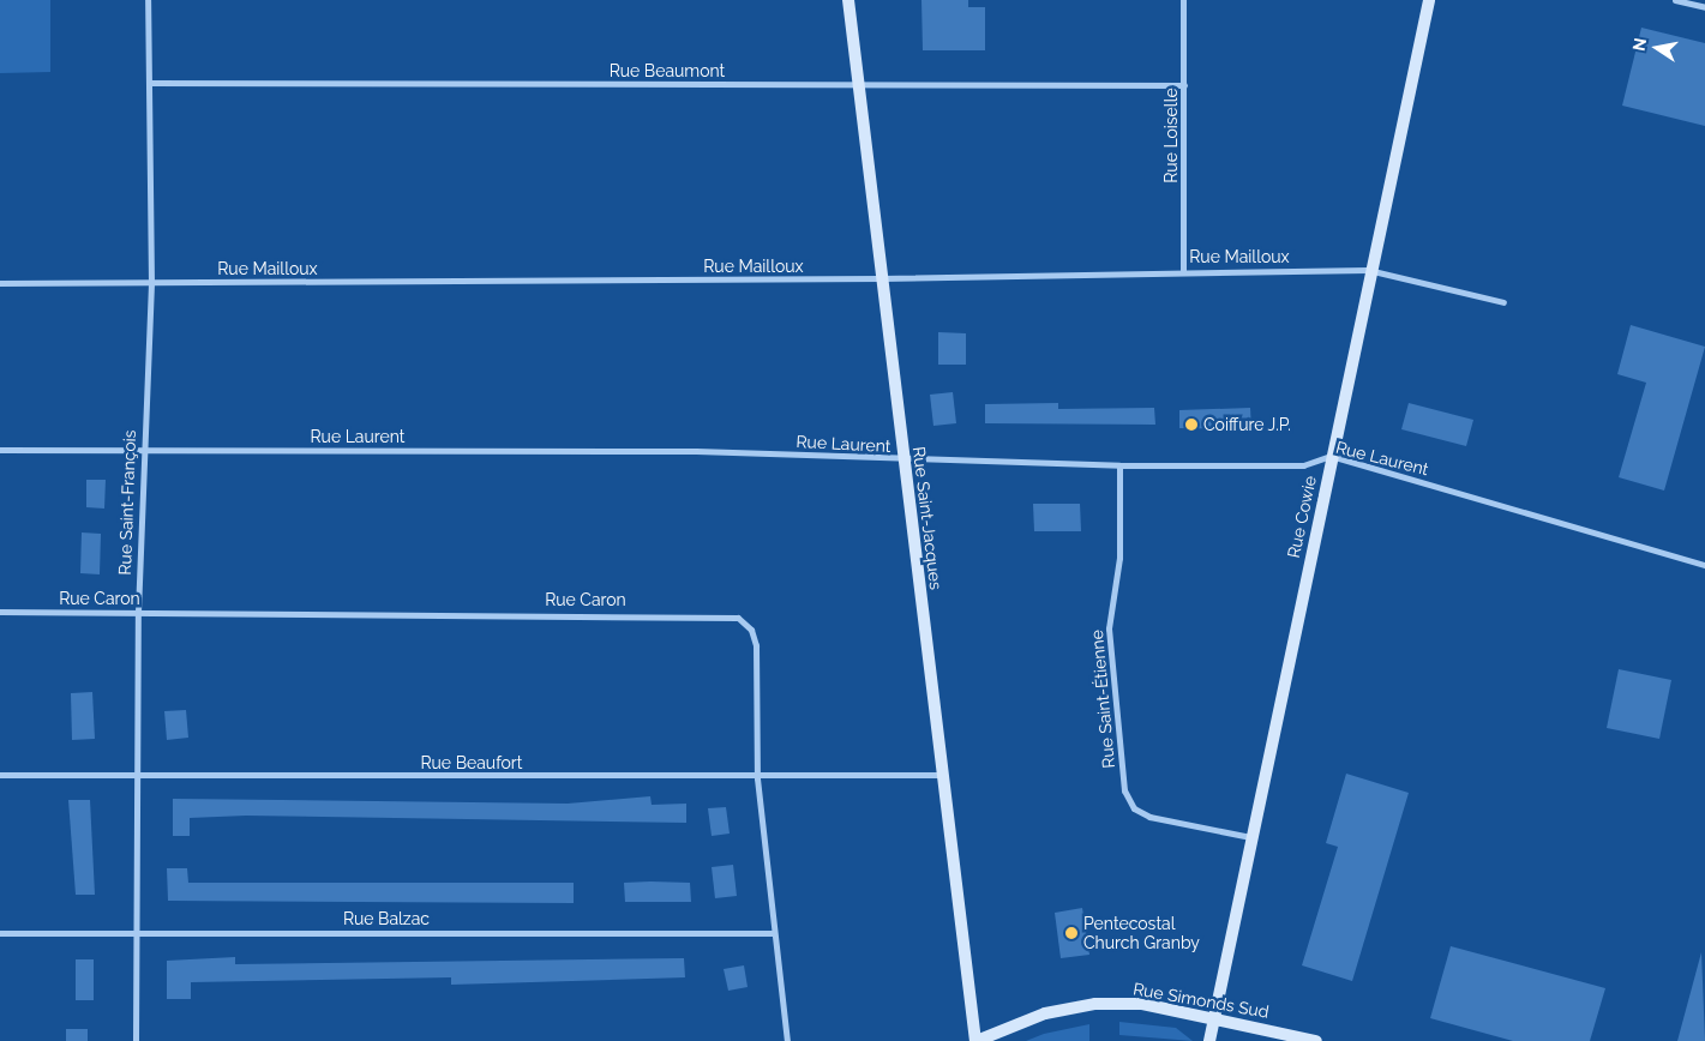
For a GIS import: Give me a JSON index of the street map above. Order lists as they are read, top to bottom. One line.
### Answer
{"streets":{"street":["Rue Beaumont","Rue Loiselle","Rue Mailloux","Rue Laurent","Rue Saint-François","Rue Cowie","Rue Saint-Jacques","Rue Caron","Rue Saint-Étienne","Rue Beaufort","Rue Balzac","Rue Simonds Sud"]},"crossings":[["Rue Beaumont","Rue Loiselle"],["Rue Beaumont","Rue Saint-François"],["Rue Beaumont","Rue Saint-Jacques"],["Rue Loiselle","Rue Mailloux"],["Rue Mailloux","Rue Saint-François"],["Rue Mailloux","Rue Cowie"],["Rue Mailloux","Rue Saint-Jacques"],["Rue Laurent","Rue Saint-François"],["Rue Laurent","Rue Cowie"],["Rue Laurent","Rue Saint-Jacques"],["Rue Laurent","Rue Saint-Étienne"],["Rue Saint-François","Rue Caron"],["Rue Saint-François","Rue Beaufort"],["Rue Saint-François","Rue Balzac"],["Rue Cowie","Rue Saint-Étienne"],["Rue Cowie","Rue Simonds Sud"],["Rue Saint-Jacques","Rue Beaufort"],["Rue Saint-Jacques","Rue Simonds Sud"],["Rue Caron","Rue Beaufort"],["Rue Caron","Rue Balzac"]],"places":["Coiffure J.P.","Pentecostal Church Granby"],"north":"left"}
